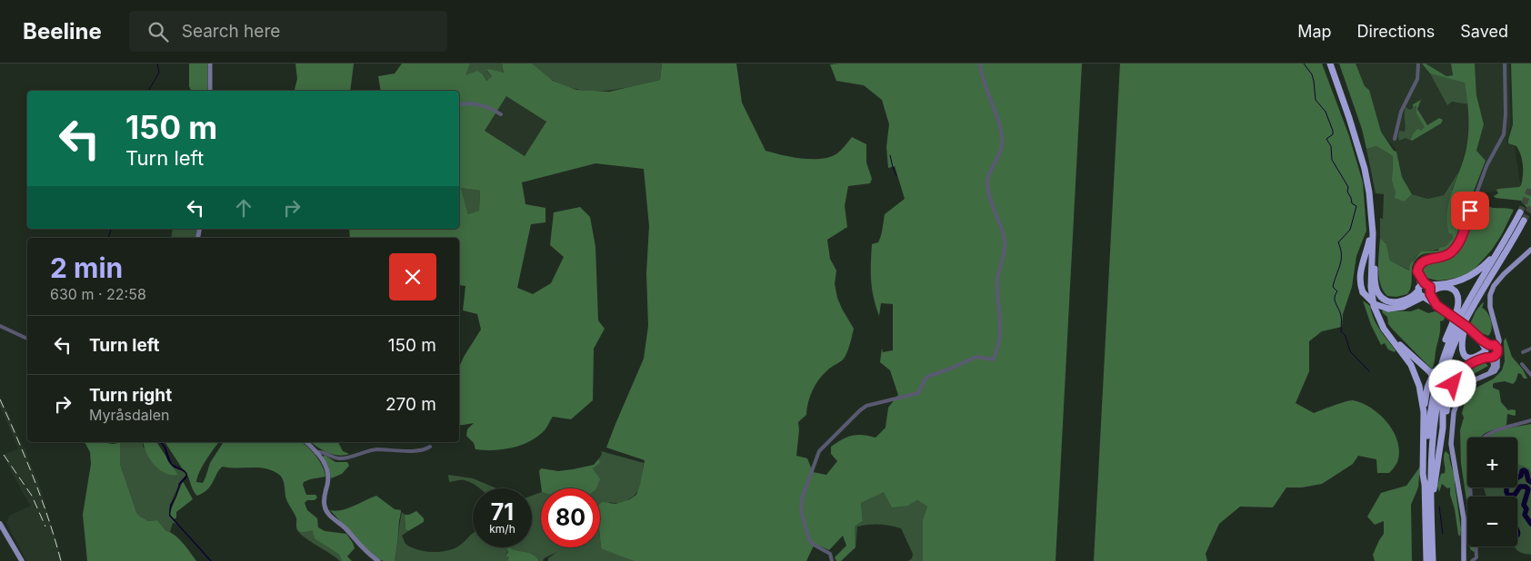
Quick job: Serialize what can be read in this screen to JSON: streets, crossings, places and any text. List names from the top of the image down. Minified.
{"page":{"header":"Beeline","search":"Search here","nav":["Map","Directions","Saved"],"turn":["150 m","Turn left"],"heading":["2 min","630 m · 22:58"],"list":[{"name":"Turn left","value":"150 m"},{"name":"Turn right","note":"Myråsdalen","value":"270 m"}],"map_buttons":["+","−"],"speed":"71 km/h","limit":"80"}}
